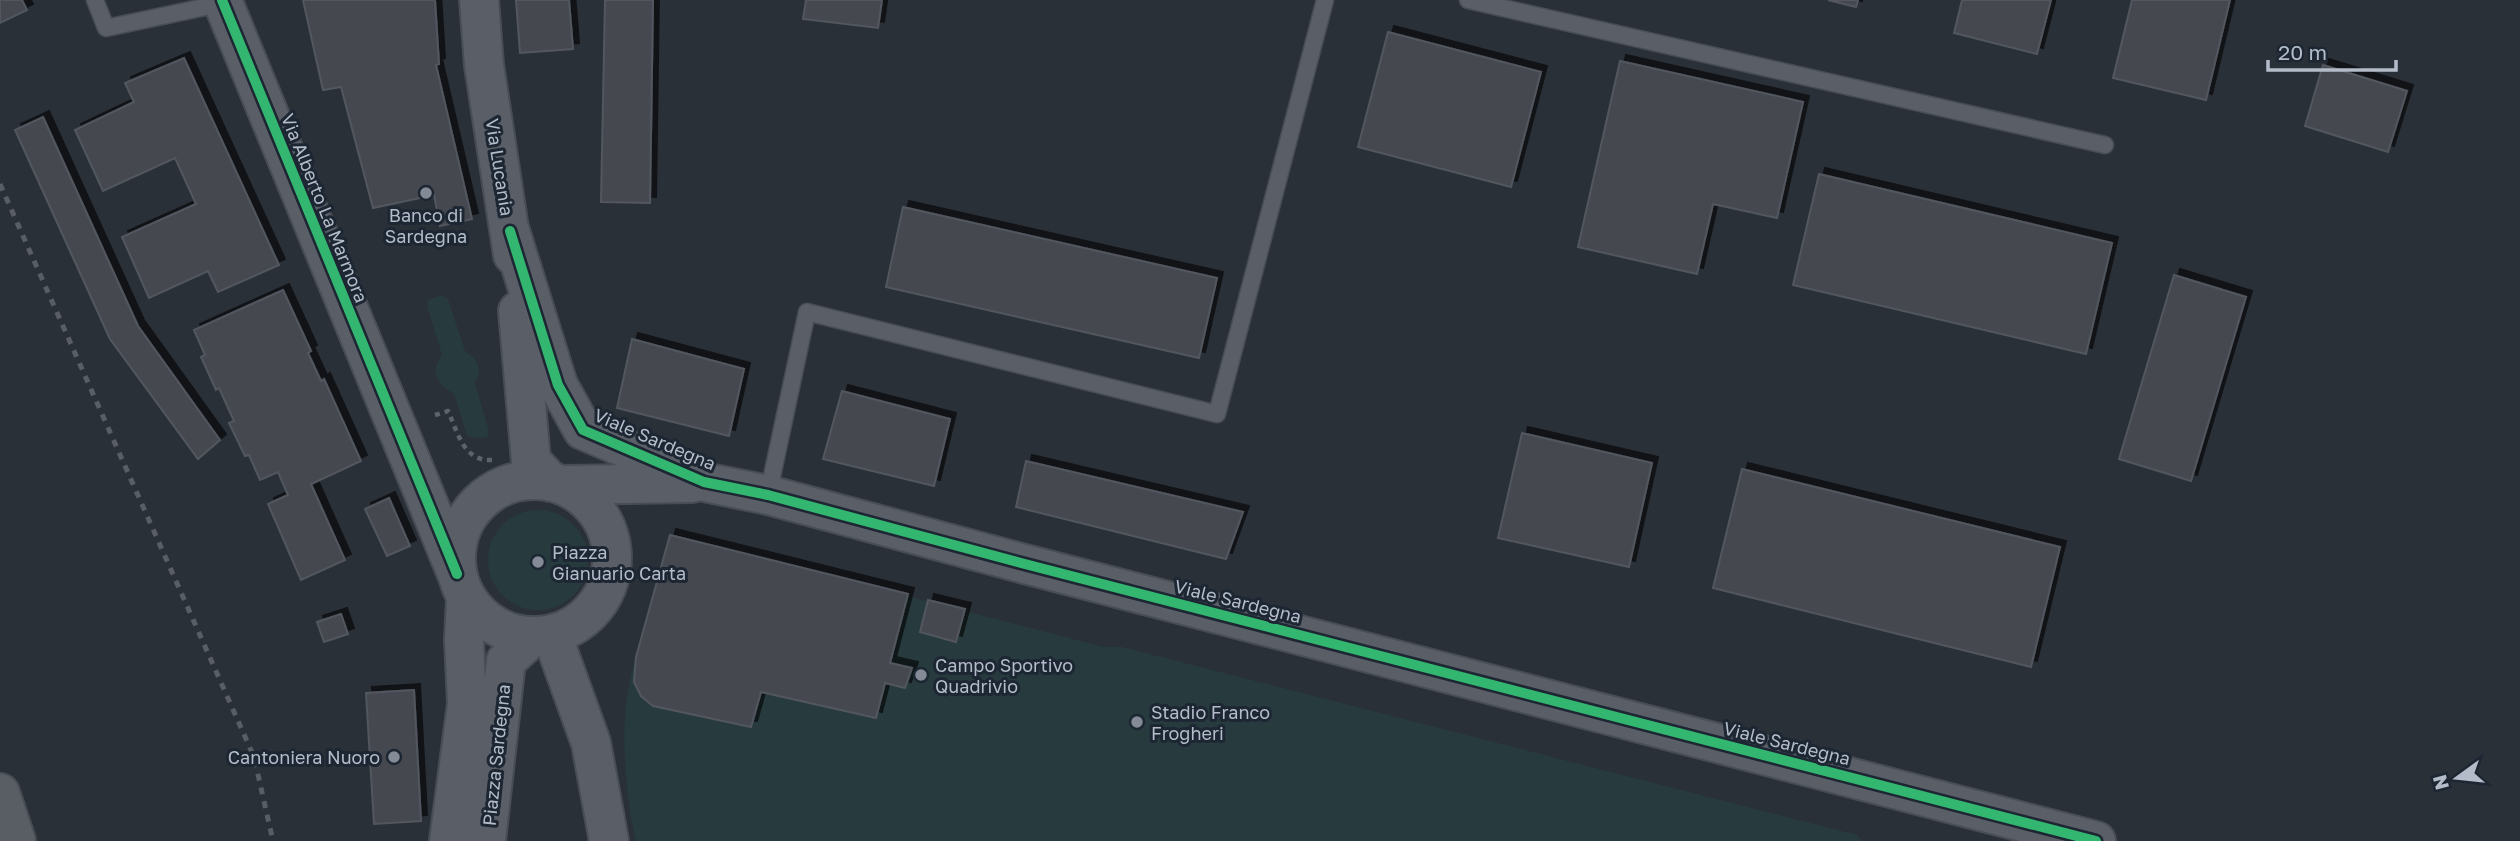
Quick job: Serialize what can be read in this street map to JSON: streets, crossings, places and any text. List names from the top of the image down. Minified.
{"streets":{"street":["Via Lucania","Via Alberto La Marmora","Viale Sardegna","Piazza Sardegna"]},"crossings":[["Via Lucania","Viale Sardegna"],["Via Lucania","Piazza Sardegna"],["Via Alberto La Marmora","Piazza Sardegna"]],"places":["Banco di Sardegna","Piazza Gianuario Carta","Campo Sportivo Quadrivio","Stadio Franco Frogheri","Cantoniera Nuoro"],"scale_bar":"20 m","north":"left"}
